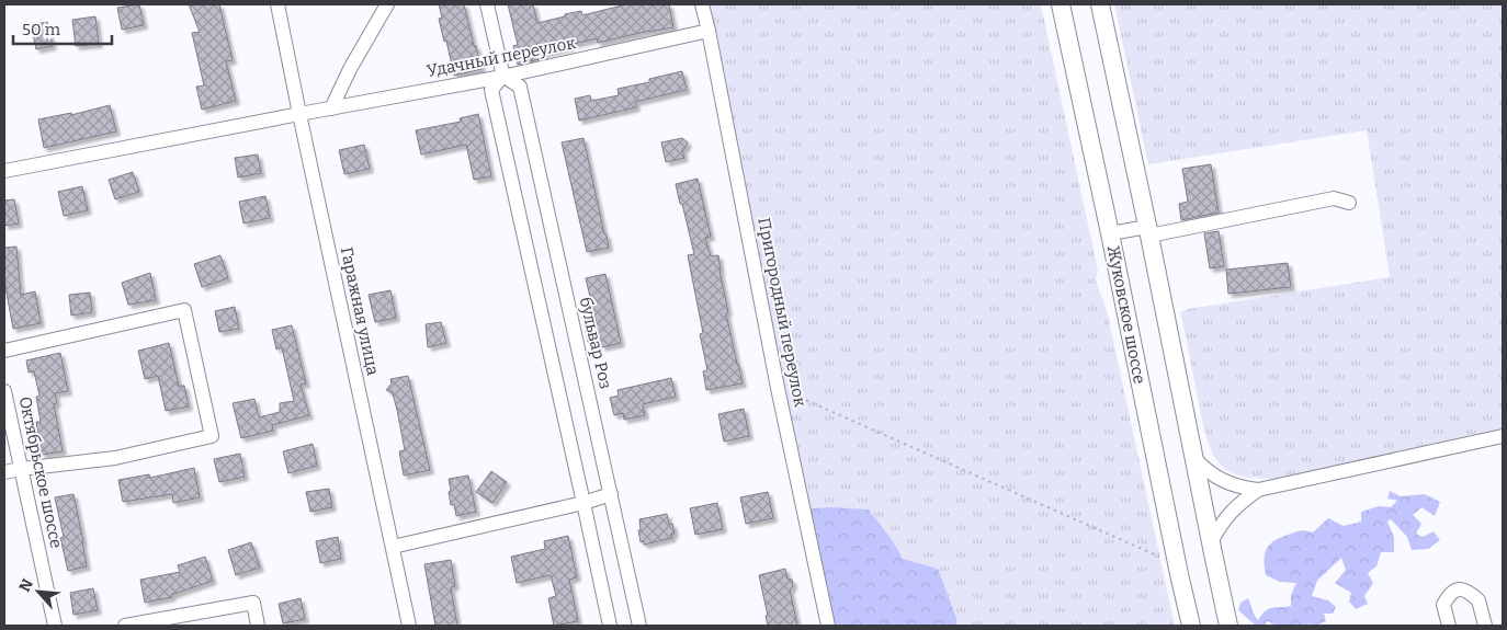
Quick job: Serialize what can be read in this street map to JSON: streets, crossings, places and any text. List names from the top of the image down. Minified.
{"streets":{"main road":["Жуковское шоссе"],"street":["Удачный переулок","Гаражная улица","Пригородный переулок","бульвар Роз","Октябрьское шоссе"]},"crossings":[["Удачный переулок","Гаражная улица"],["Удачный переулок","Пригородный переулок"],["Удачный переулок","бульвар Роз"]],"scale_bar":"50 m","north":"top left"}
